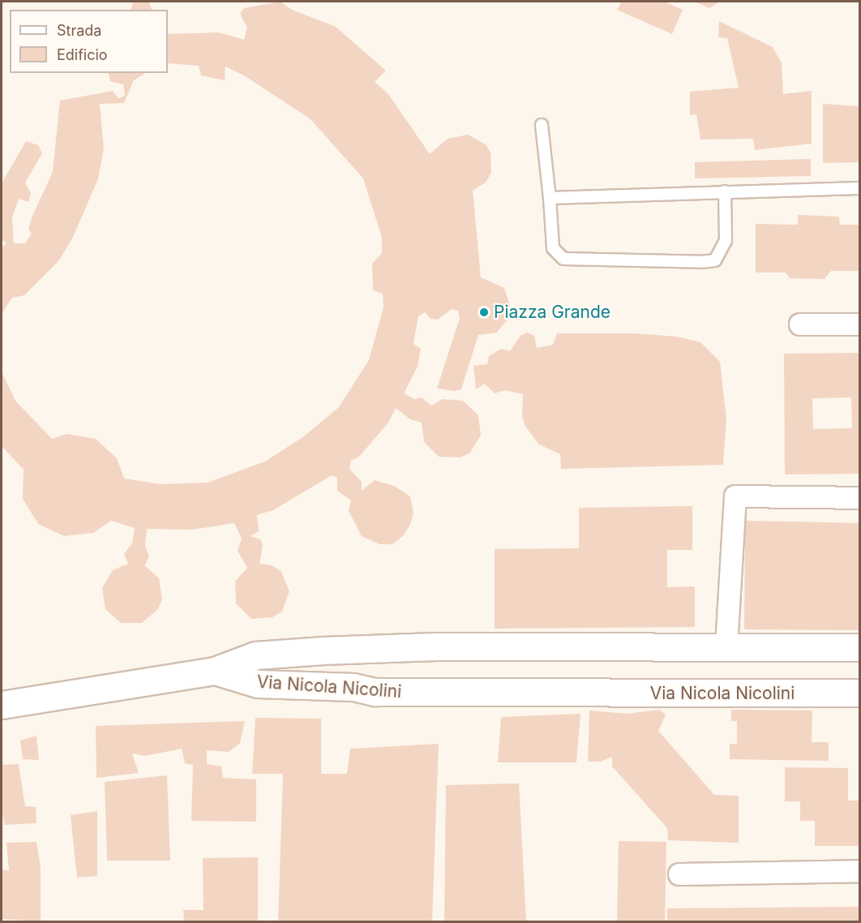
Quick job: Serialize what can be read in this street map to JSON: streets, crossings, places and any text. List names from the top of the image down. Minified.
{"streets":{"street":["Via Nicola Nicolini"]},"places":["Piazza Grande"],"legend":["Strada","Edificio"]}
